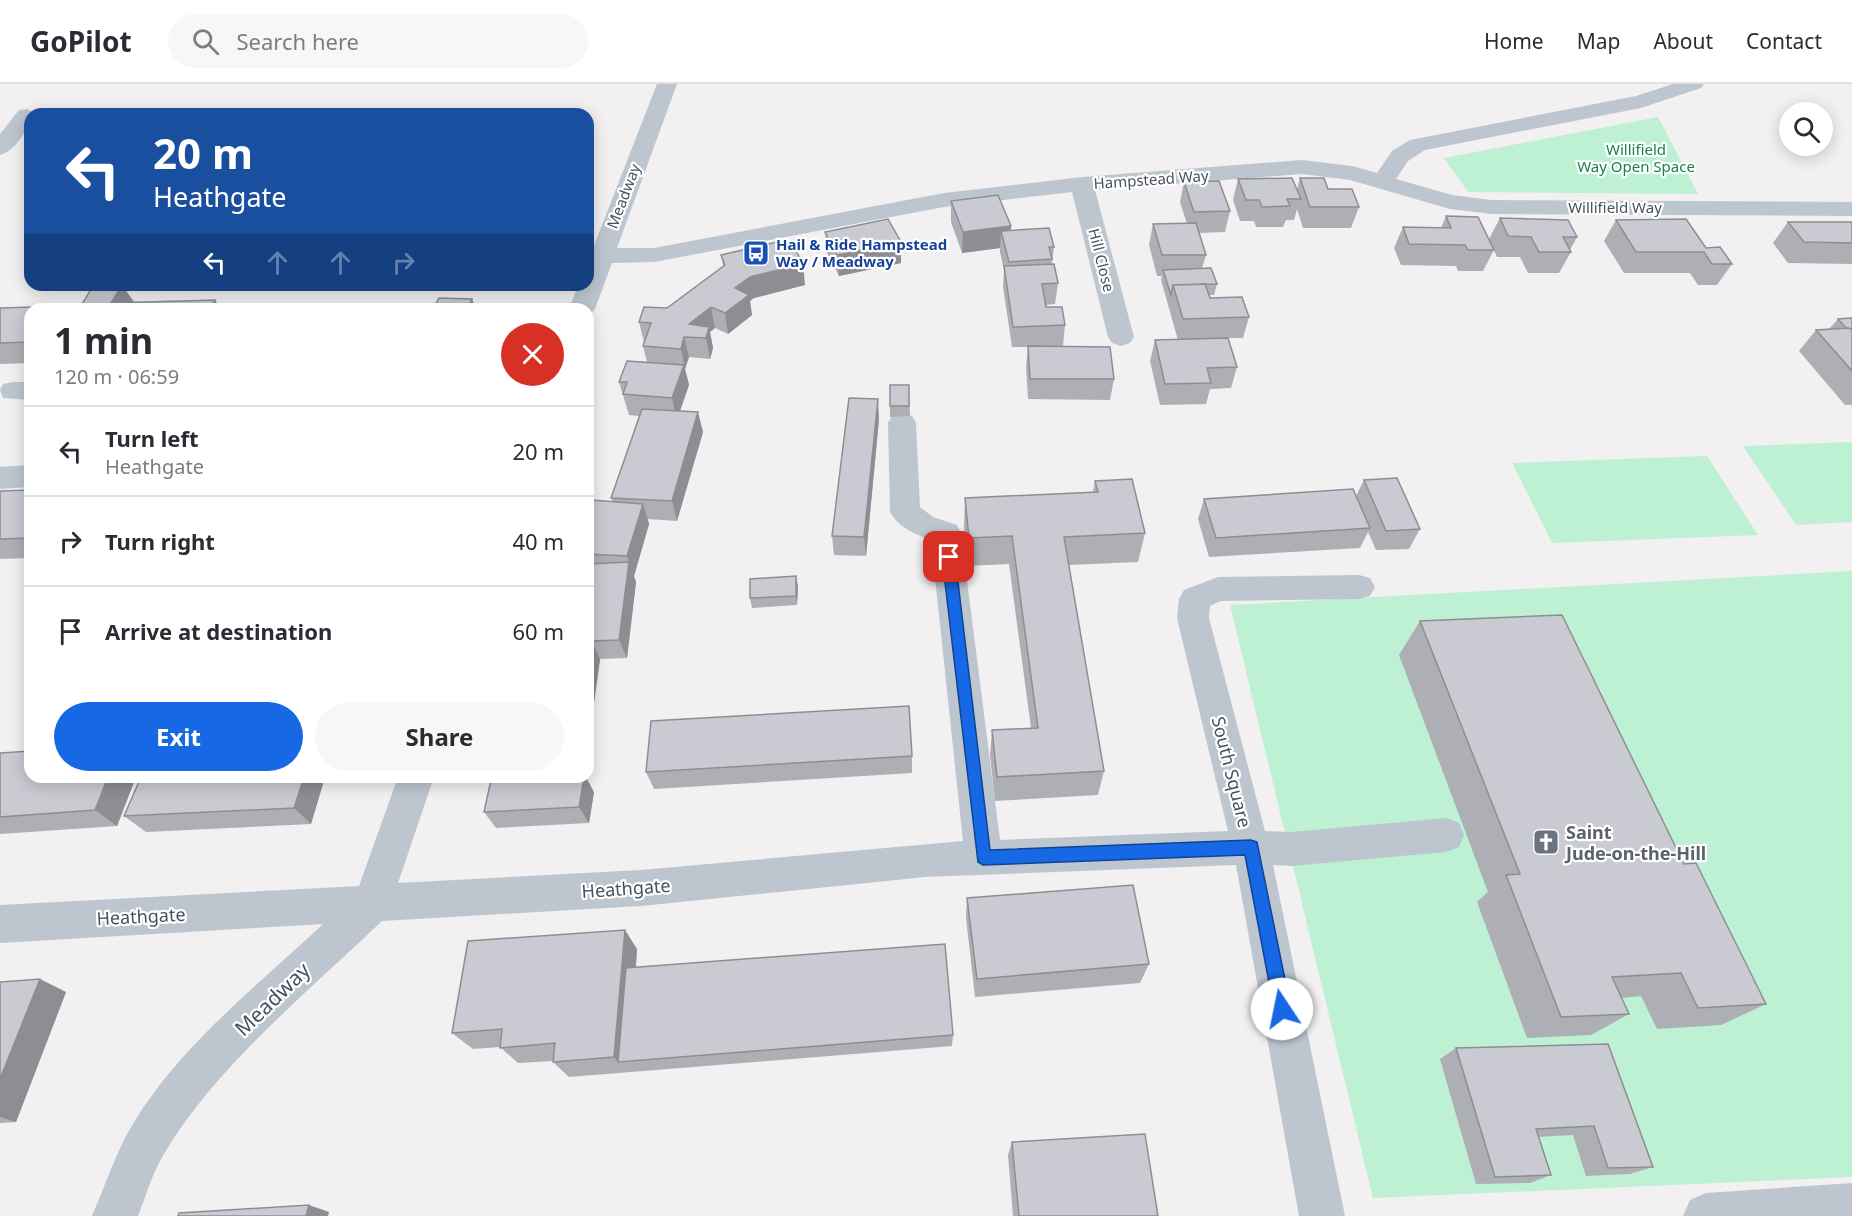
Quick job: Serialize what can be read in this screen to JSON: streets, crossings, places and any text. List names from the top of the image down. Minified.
{"streets":{"street":["Hampstead Way","Meadway","Willifield Way","Hill Close","South Square","Heathgate"]},"crossings":[["Hampstead Way","Meadway"],["Hampstead Way","Willifield Way"],["Hampstead Way","Hill Close"],["Meadway","Heathgate"],["South Square","Heathgate"]],"parks":["Willifield Way Open Space"],"places":{"bus stop":["Hail & Ride Hampstead Way / Meadway"],"church":["Saint Jude-on-the-Hill"]},"page":{"header":"GoPilot","search":"Search here","nav":["Home","Map","About","Contact"],"turn":["20 m","Heathgate"],"heading":["1 min","120 m · 06:59"],"list":[{"name":"Turn left","note":"Heathgate","value":"20 m"},{"name":"Turn right","value":"40 m"},{"name":"Arrive at destination","value":"60 m"}],"buttons":["Exit","Share"]}}
